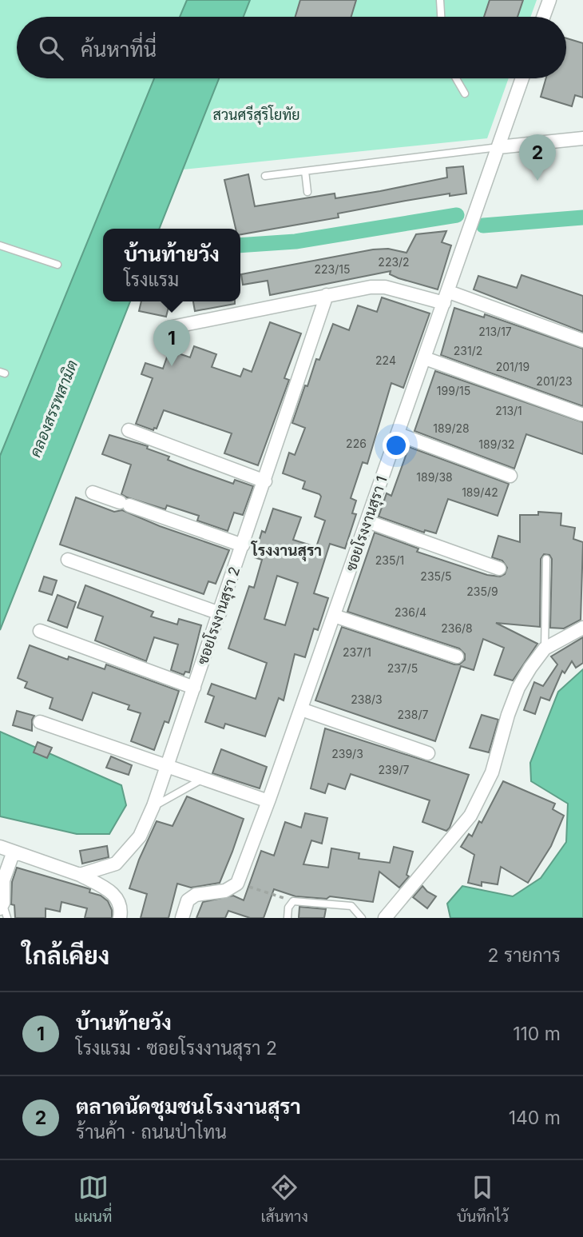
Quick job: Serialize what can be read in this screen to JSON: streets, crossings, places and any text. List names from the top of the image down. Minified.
{"streets":{"street":["ซอยโรงงานสุรา 1","ซอยโรงงานสุรา 2"]},"districts":["โรงงานสุรา"],"water":["คลองสรรพสามิต"],"parks":["สวนศรีสุริโยทัย"],"house_numbers":["223/2","223/15","213/17","231/2","224","201/19","201/23","199/15","213/1","189/28","226","189/32","189/38","189/42","235/1","235/5","235/9","236/4","236/8","237/1","237/5","238/3","238/7","239/3","239/7"],"page":{"search":"ค้นหาที่นี่","pins":["2","1"],"popup":["บ้านท้ายวัง","โรงแรม"],"heading":["ใกล้เคียง","2 รายการ"],"list":[{"mark":"1","name":"บ้านท้ายวัง","note":"โรงแรม · ซอยโรงงานสุรา 2","value":"110 m"},{"mark":"2","name":"ตลาดนัดชุมชนโรงงานสุรา","note":"ร้านค้า · ถนนป่าโทน","value":"140 m"}],"nav":["แผนที่","เส้นทาง","บันทึกไว้"]}}
